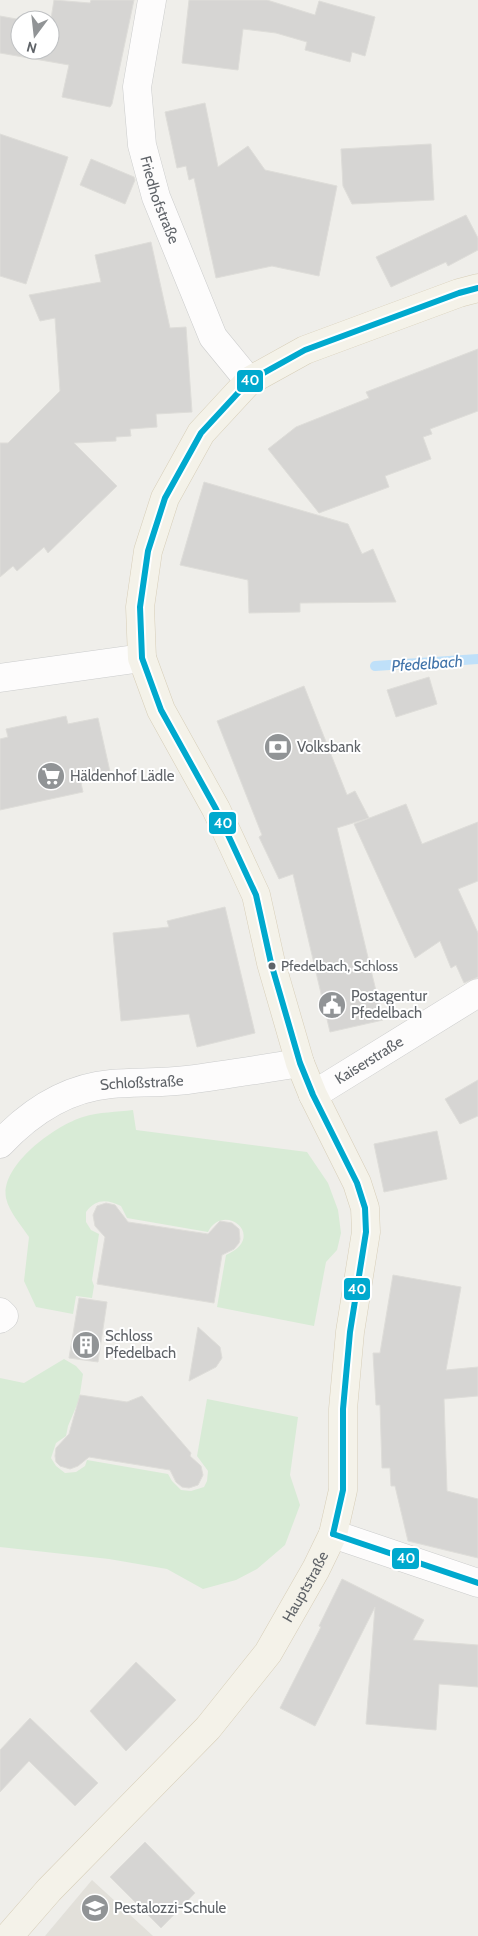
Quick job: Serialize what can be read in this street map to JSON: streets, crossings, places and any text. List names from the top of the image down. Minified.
{"streets":{"main road":["Hauptstraße"],"street":["Friedhofstraße","Kaiserstraße","Schloßstraße"]},"crossings":[["Friedhofstraße","Hauptstraße"],["Kaiserstraße","Hauptstraße"],["Schloßstraße","Hauptstraße"]],"water":["Pfedelbach"],"places":{"bank":["Volksbank"],"supermarket":["Häldenhof Lädle"],"other":["Pfedelbach, Schloss"],"public building":["Postagentur Pfedelbach"],"building":["Schloss Pfedelbach"],"school or university":["Pestalozzi-Schule"]},"lines":["transit line 40"],"north":"bottom"}
